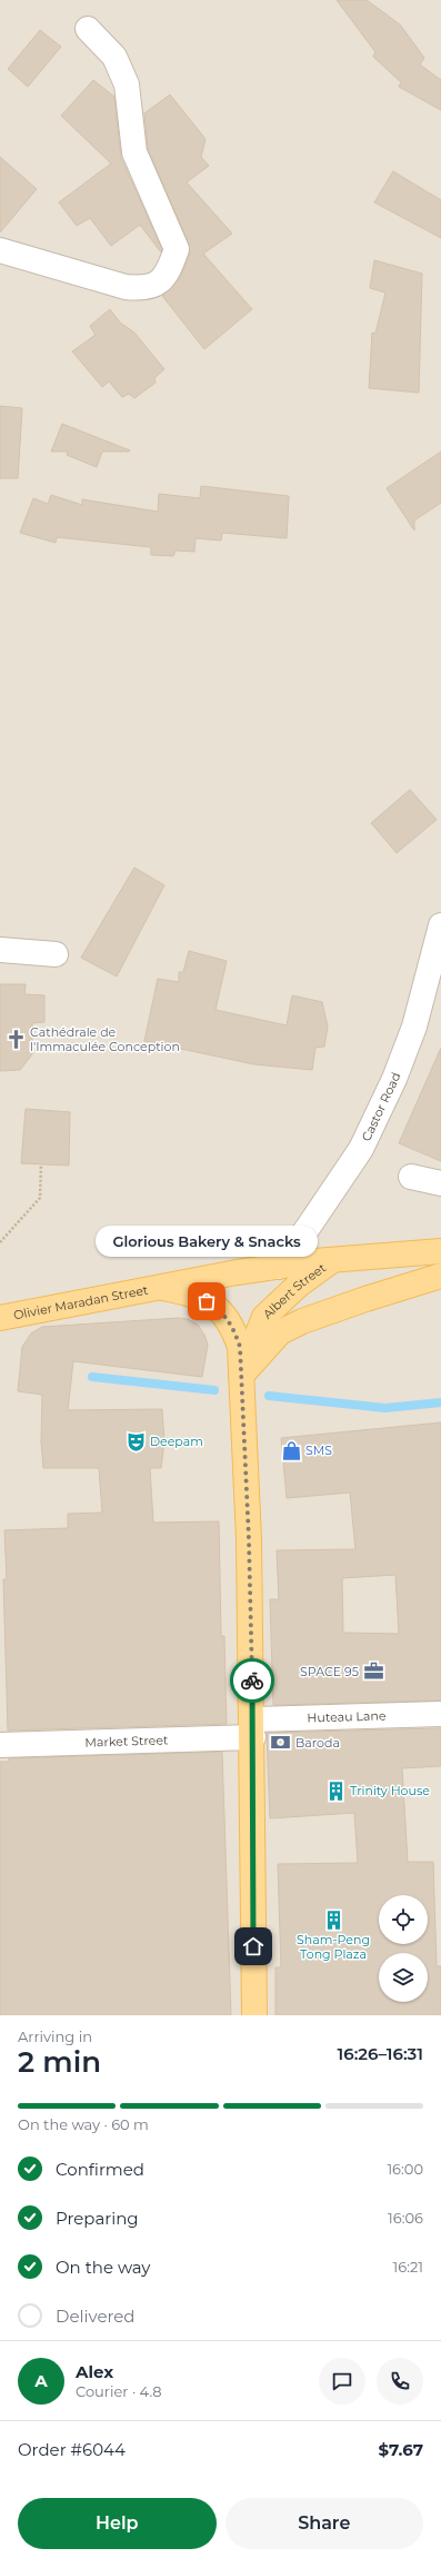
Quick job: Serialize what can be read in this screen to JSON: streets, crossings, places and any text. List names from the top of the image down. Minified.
{"streets":{"main road":["Albert Street","Olivier Maradan Street"],"street":["Castor Road","Huteau Lane","Market Street"]},"crossings":[["Castor Road","Olivier Maradan Street"],["Albert Street","Olivier Maradan Street"],["Albert Street","Huteau Lane"],["Albert Street","Market Street"],["Huteau Lane","Market Street"]],"places":{"church":["Cathédrale de l'Immaculée Conception"],"other":["Glorious Bakery & Snacks"],"theatre":["Deepam"],"shop":["SMS"],"office":["SPACE 95"],"bank":["Baroda"],"building":["Trinity House","Sham-Peng Tong Plaza"]},"page":{"bubble":"Glorious Bakery & Snacks","heading":["2 min","Arriving in","16:26–16:31"],"panel":["Alex","Courier · 4.8","Order #6044","$7.67"],"bar":"On the way · 60 m","list":[["Confirmed","16:00"],["Preparing","16:06"],["On the way","16:21"],"Delivered"],"round":"A","buttons":["Help","Share"]}}
